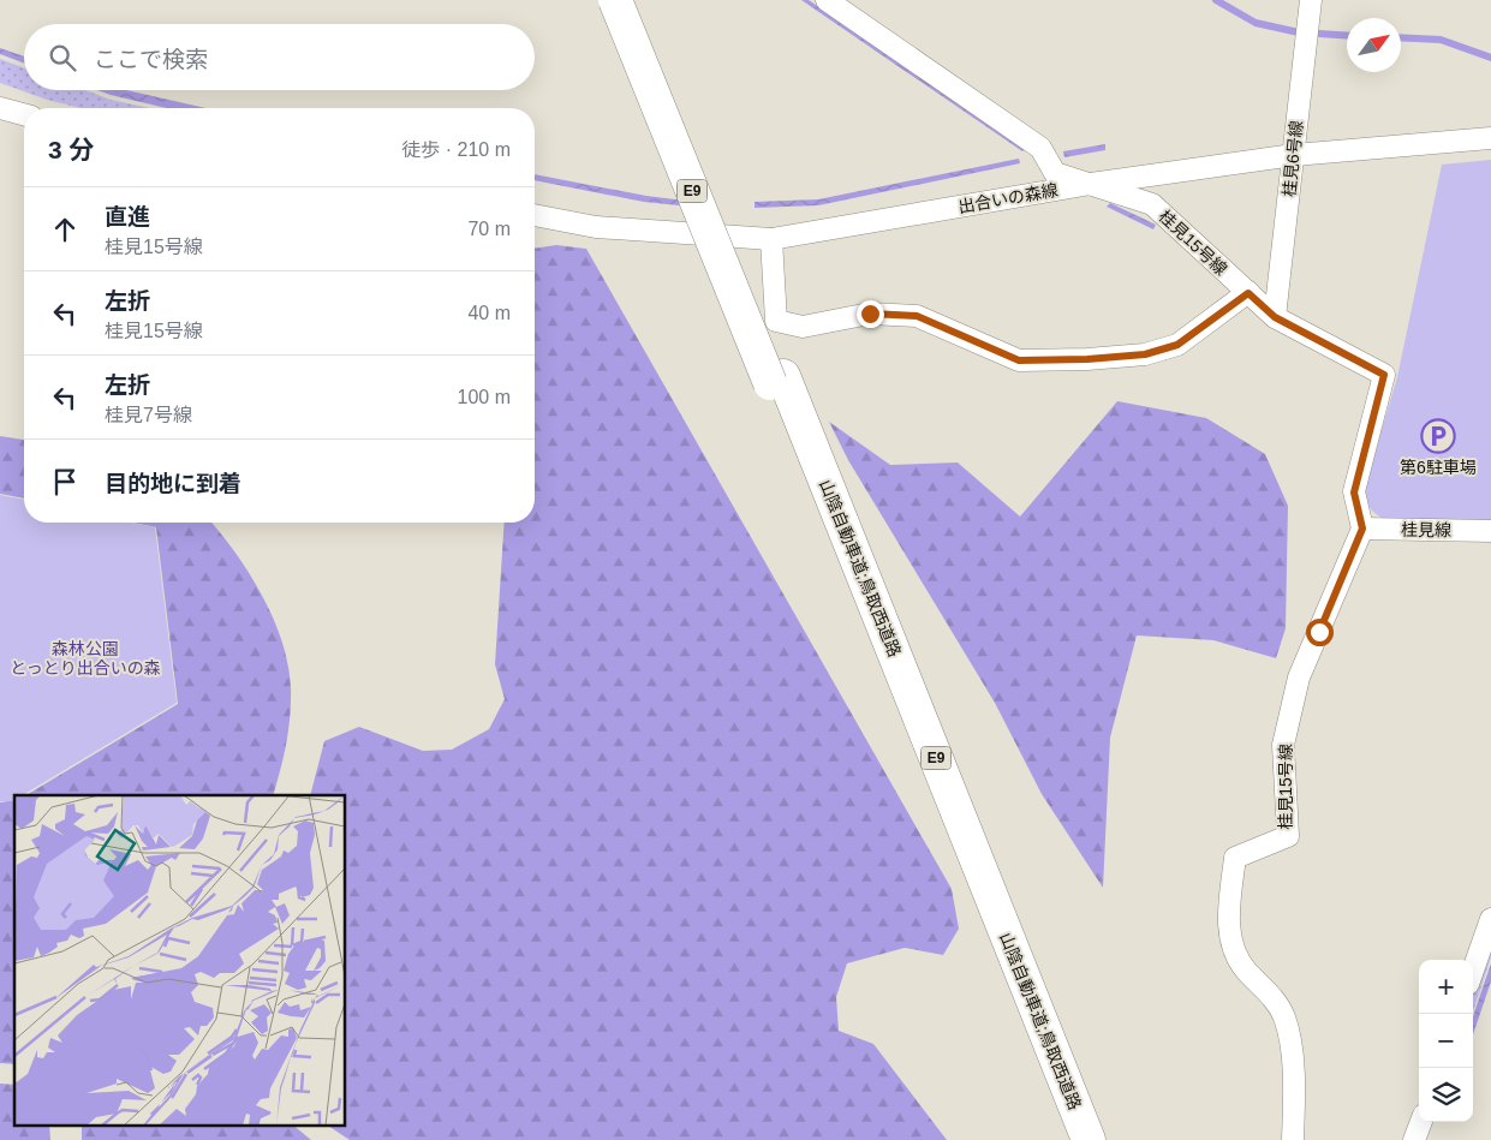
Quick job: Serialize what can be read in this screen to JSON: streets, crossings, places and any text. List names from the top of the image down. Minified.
{"streets":{"highway":["E9","山陰自動車道;鳥取西道路"],"street":["桂見6号線","出合いの森線","桂見15号線","桂見線"]},"crossings":[["桂見6号線","出合いの森線"],["桂見6号線","桂見15号線"],["出合いの森線","桂見15号線"],["桂見15号線","桂見線"]],"parks":["森林公園 とっとり出合いの森"],"places":{"parking":["第6駐車場"]},"north":"top right","page":{"search":"ここで検索","heading":["3 分","徒歩 · 210 m"],"list":[["直進","桂見15号線","70 m"],["左折","桂見15号線","40 m"],["左折","桂見7号線","100 m"],"目的地に到着"],"map_buttons":["+","−"]}}
